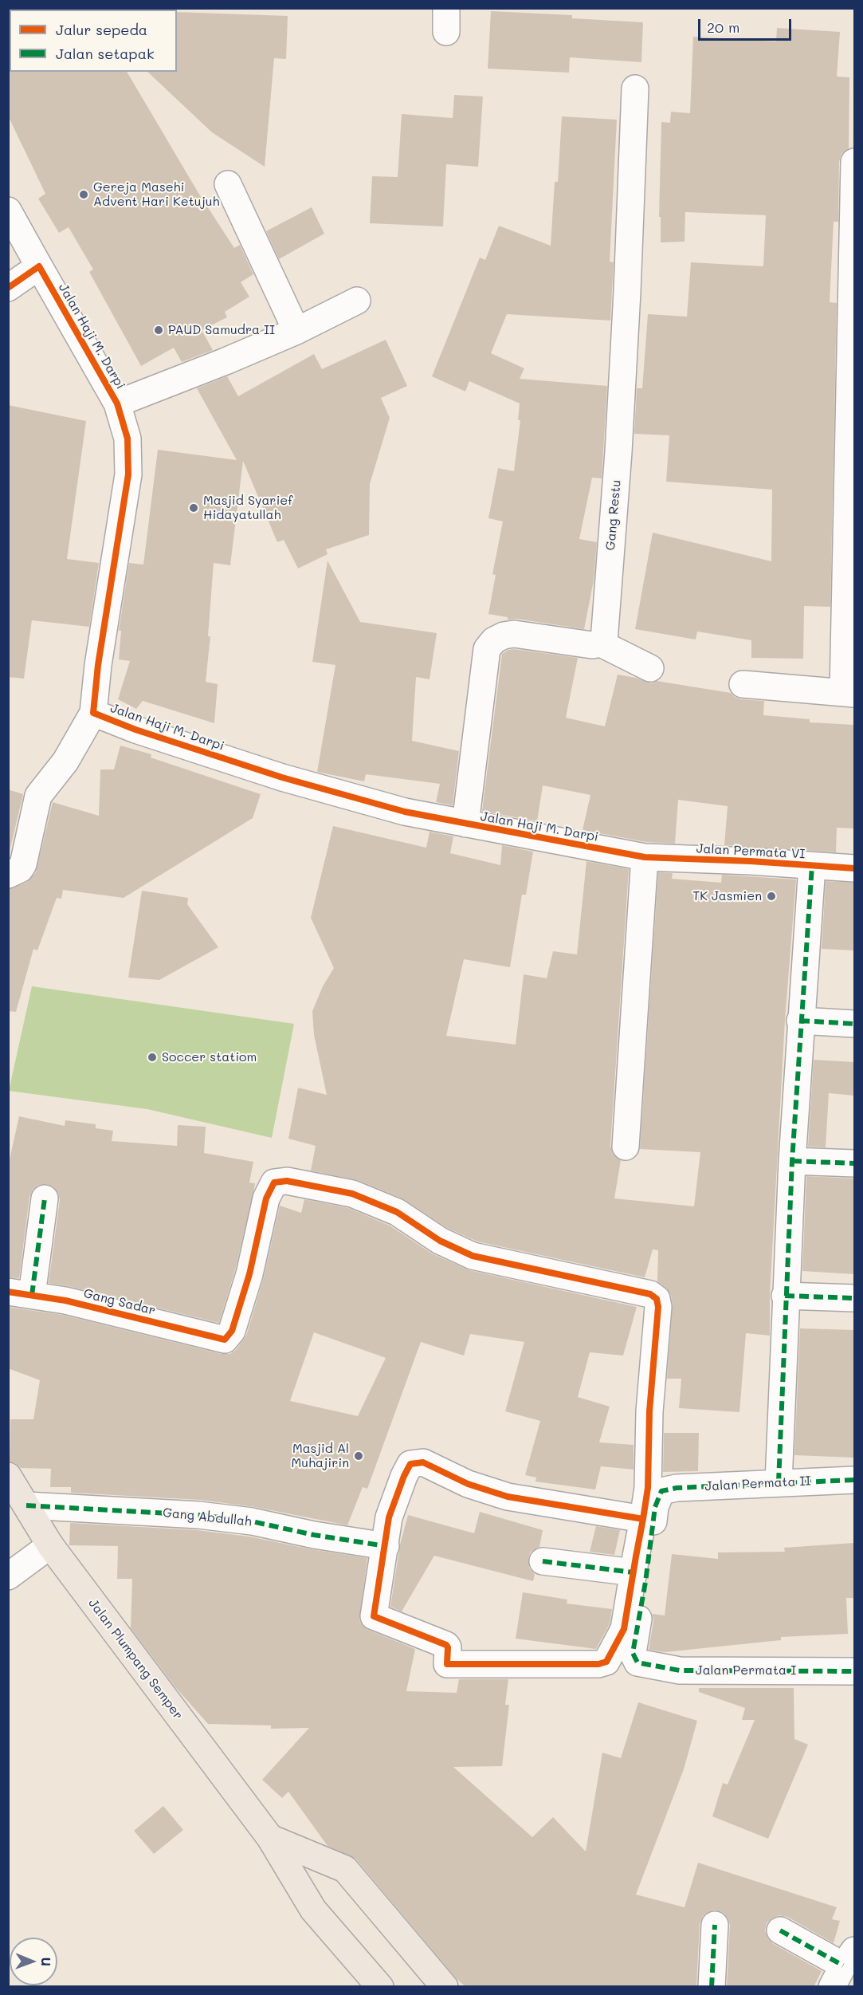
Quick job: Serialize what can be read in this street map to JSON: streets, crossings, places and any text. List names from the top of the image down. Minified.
{"streets":{"main road":["Jalan Plumpang Semper"],"street":["Jalan Haji M. Darpi","Gang Restu","Jalan Permata VI","Gang Sadar","Jalan Permata II","Gang Abdullah","Jalan Permata I"]},"crossings":[["Jalan Haji M. Darpi","Jalan Permata VI"],["Jalan Permata II","Jalan Permata I"],["Gang Abdullah","Jalan Plumpang Semper"]],"places":["Gereja Masehi Advent Hari Ketujuh","PAUD Samudra II","Masjid Syarief Hidayatullah","TK Jasmien","Soccer statiom","Masjid Al Muhajirin"],"legend":["Jalur sepeda","Jalan setapak"],"scale_bar":"20 m","north":"right"}
